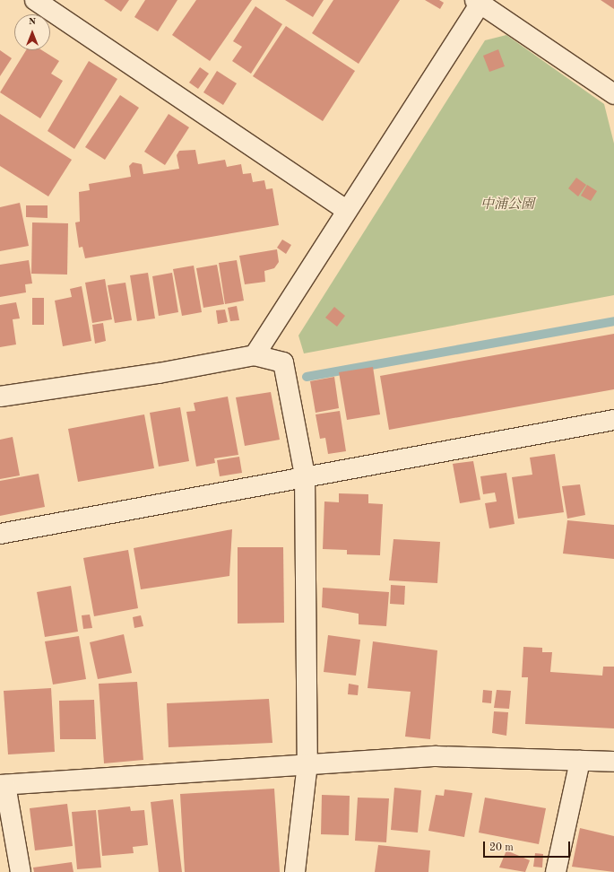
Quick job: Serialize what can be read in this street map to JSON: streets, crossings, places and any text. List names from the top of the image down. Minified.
{"parks":["中浦公園"],"scale_bar":"20 m","north":"top"}
